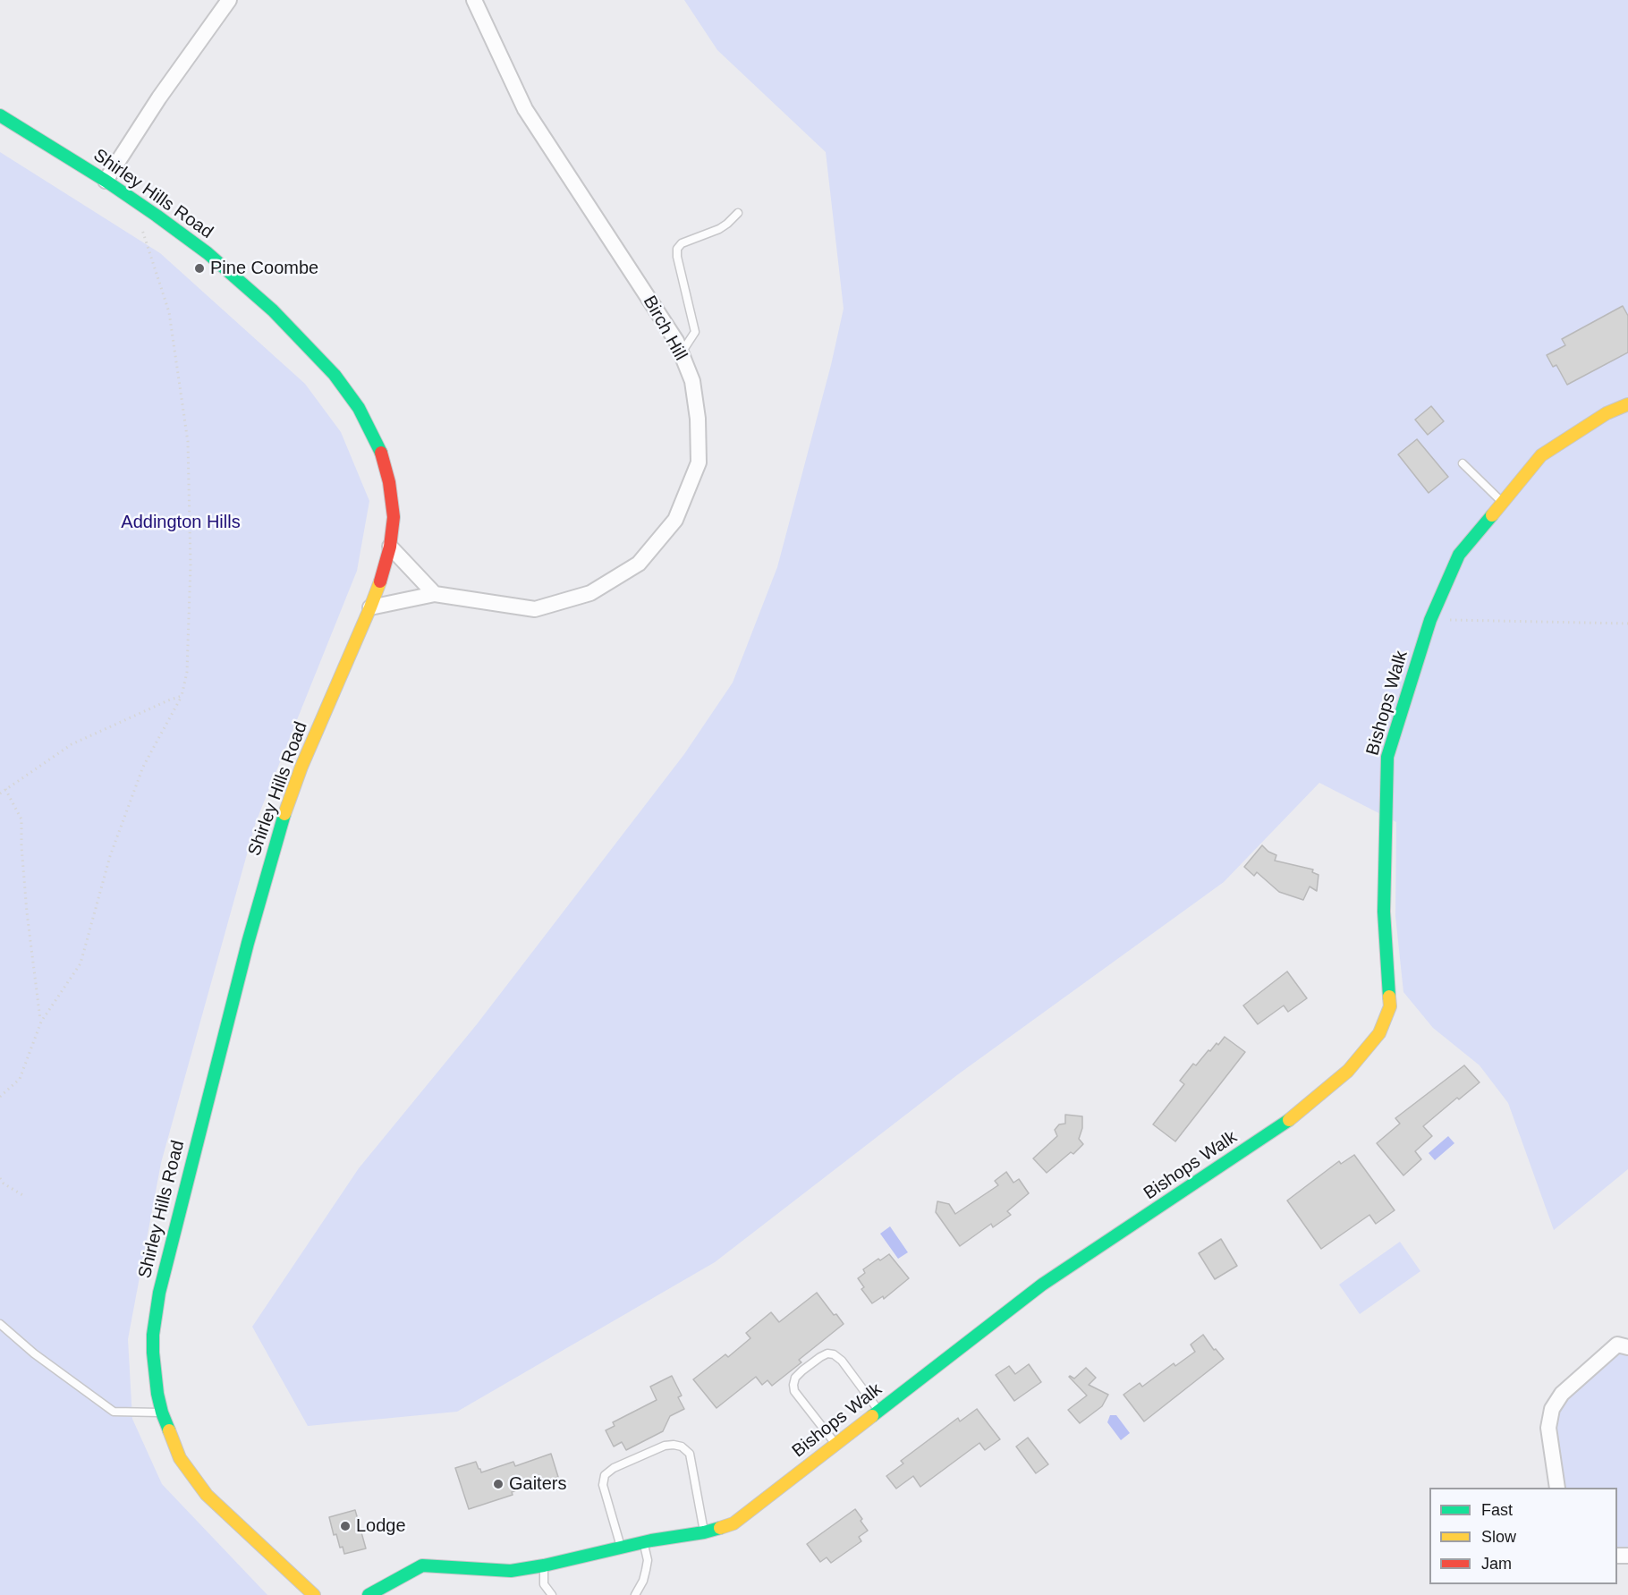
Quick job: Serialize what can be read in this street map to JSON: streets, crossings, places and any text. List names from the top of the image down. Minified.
{"streets":{"street":["Shirley Hills Road","Birch Hill","Bishops Walk"]},"crossings":[["Shirley Hills Road","Birch Hill"]],"parks":["Addington Hills"],"places":["Pine Coombe","Gaiters","Lodge"],"legend":["Fast","Slow","Jam"]}
